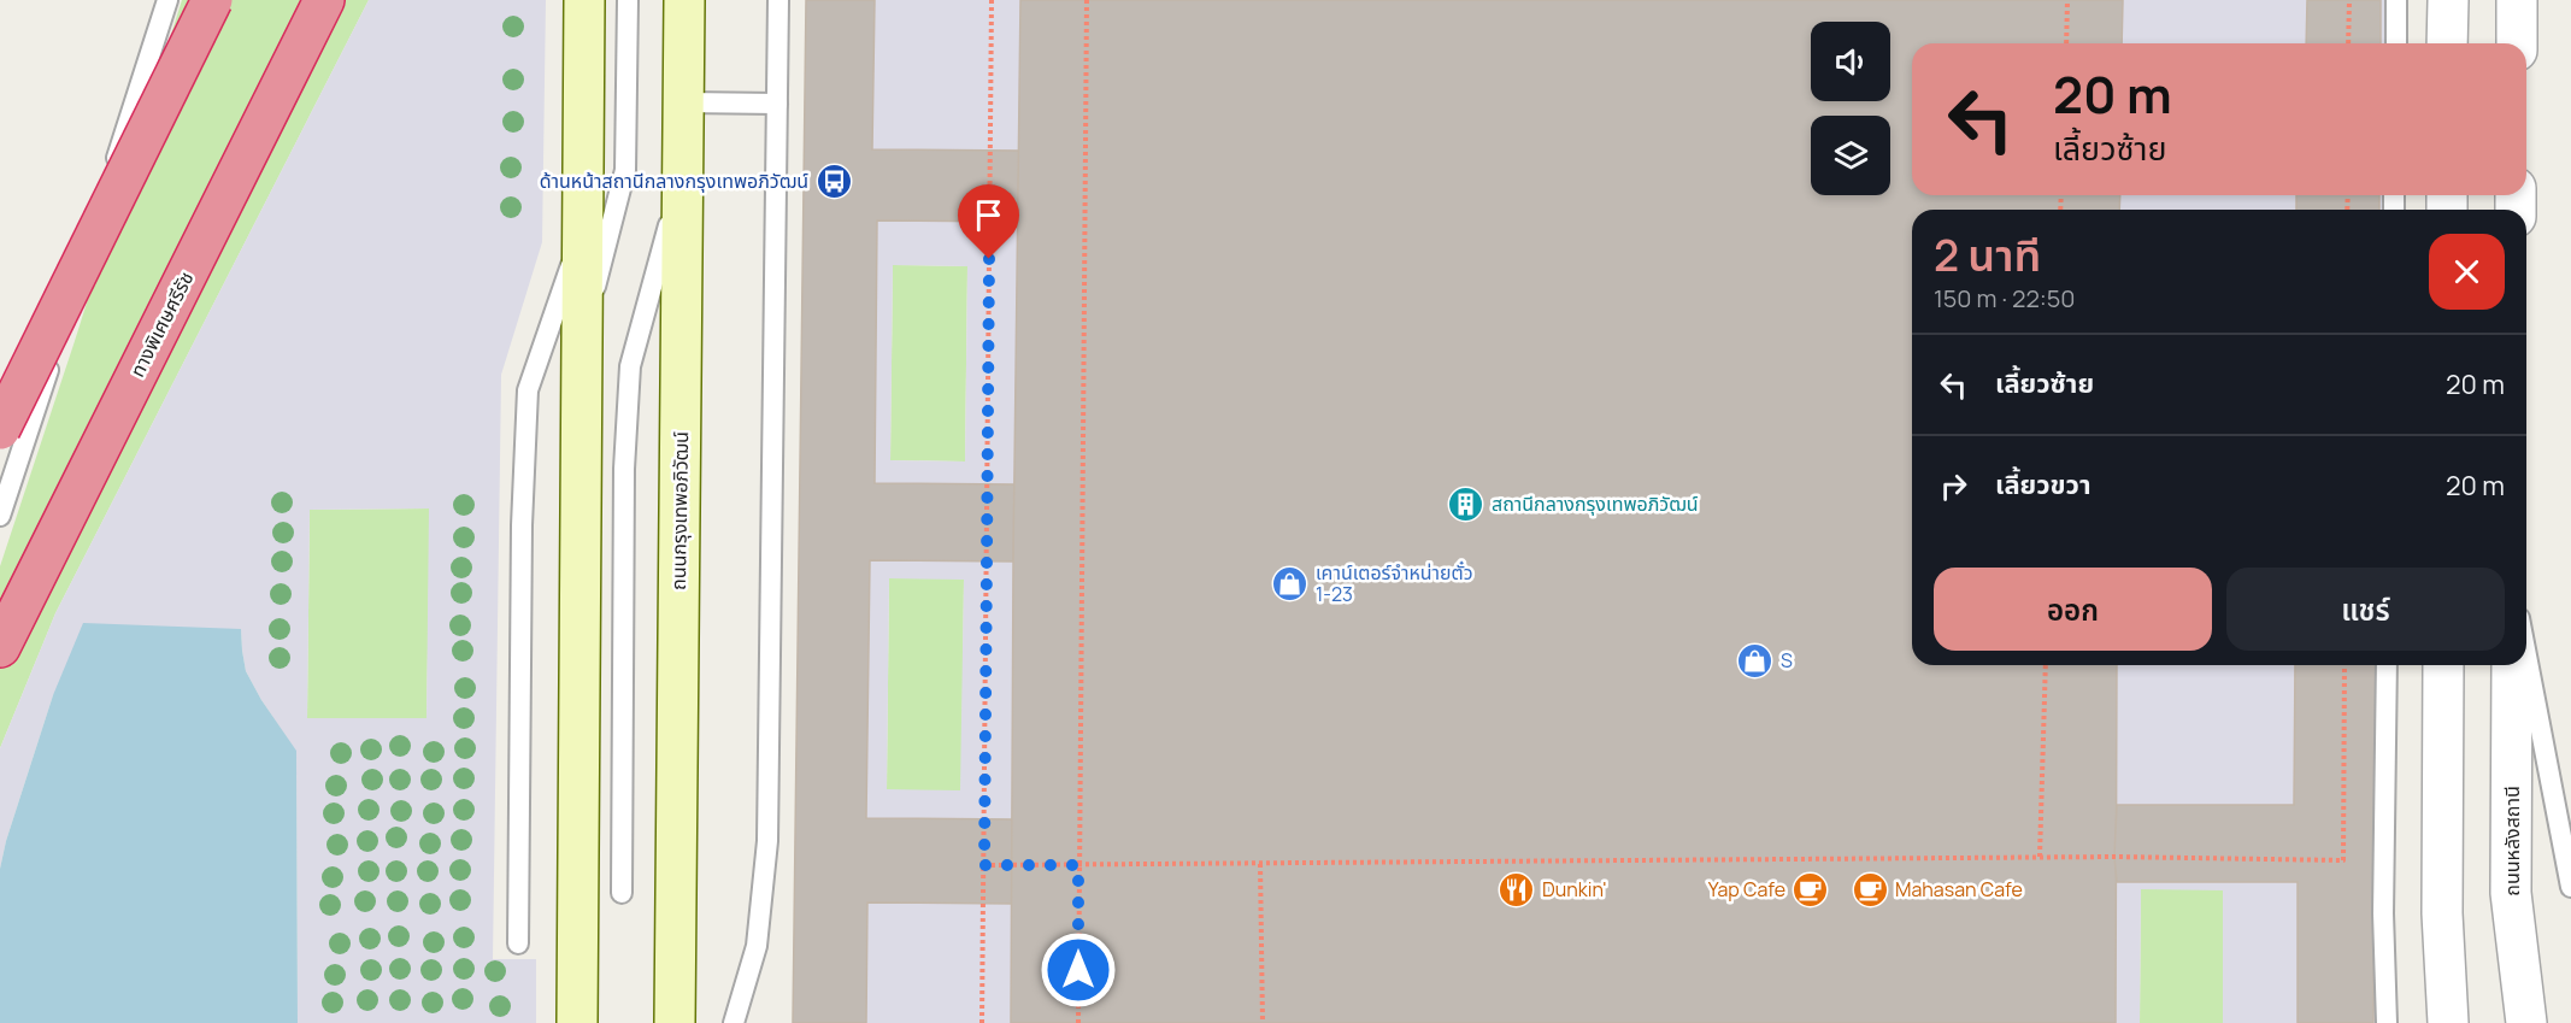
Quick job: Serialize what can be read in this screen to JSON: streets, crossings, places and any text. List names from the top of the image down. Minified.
{"streets":{"highway":["ทางพิเศษศรีรัช"],"street":["ถนนกรุงเทพอภิวัฒน์","ถนนหลังสถานี"]},"places":{"bus stop":["ด้านหน้าสถานีกลางกรุงเทพอภิวัฒน์"],"building":["สถานีกลางกรุงเทพอภิวัฒน์"],"shop":["เคาน์เตอร์จำหน่ายตั๋ว 1-23","S"],"restaurant":["Dunkin'"],"cafe":["Yap Cafe","Mahasan Cafe"]},"page":{"turn":["20 m","เลี้ยวซ้าย"],"heading":["2 นาที","150 m · 22:50"],"list":[{"name":"เลี้ยวซ้าย","value":"20 m"},{"name":"เลี้ยวขวา","value":"20 m"}],"buttons":["ออก","แชร์"]}}
